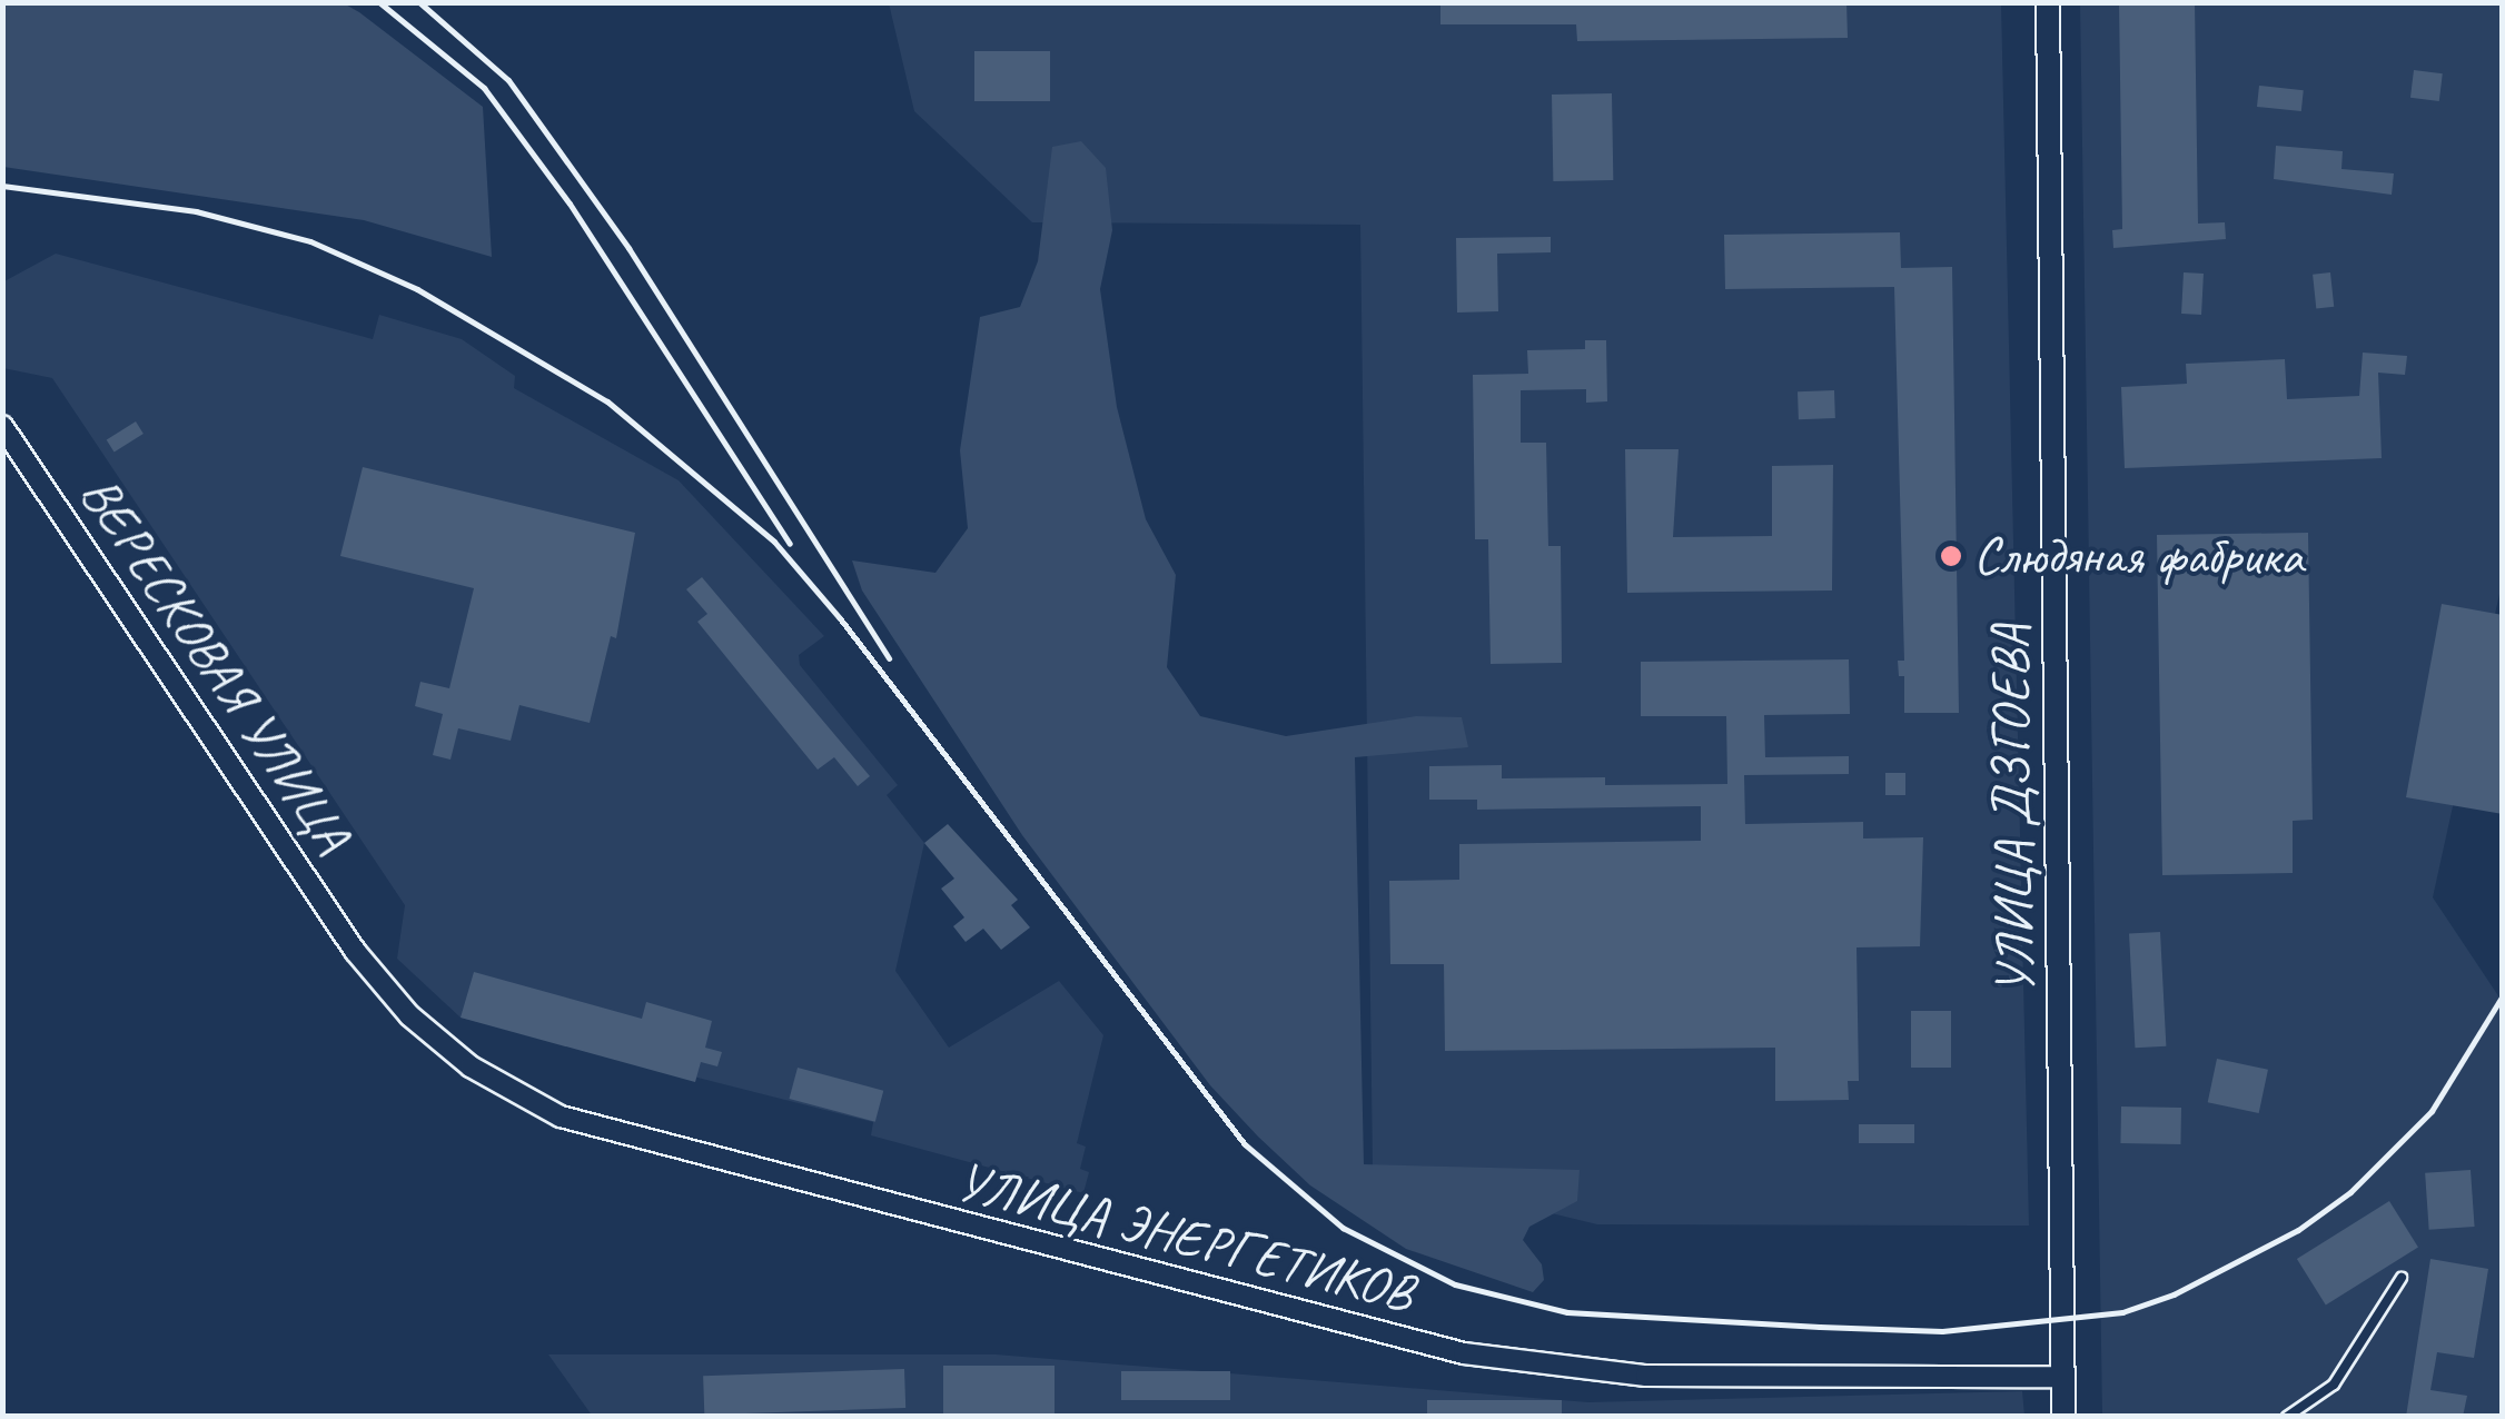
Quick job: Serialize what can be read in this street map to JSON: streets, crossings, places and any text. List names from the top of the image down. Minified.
{"streets":{"main road":["УЛИЦА ДЗГОЕВА"],"street":["ВЕРЕСКОВАЯ УЛИЦА","УЛИЦА ЭНЕРГЕТИКОВ"]},"crossings":[["ВЕРЕСКОВАЯ УЛИЦА","УЛИЦА ЭНЕРГЕТИКОВ"],["УЛИЦА ДЗГОЕВА","УЛИЦА ЭНЕРГЕТИКОВ"]],"places":["Слюдяная фабрика"]}
